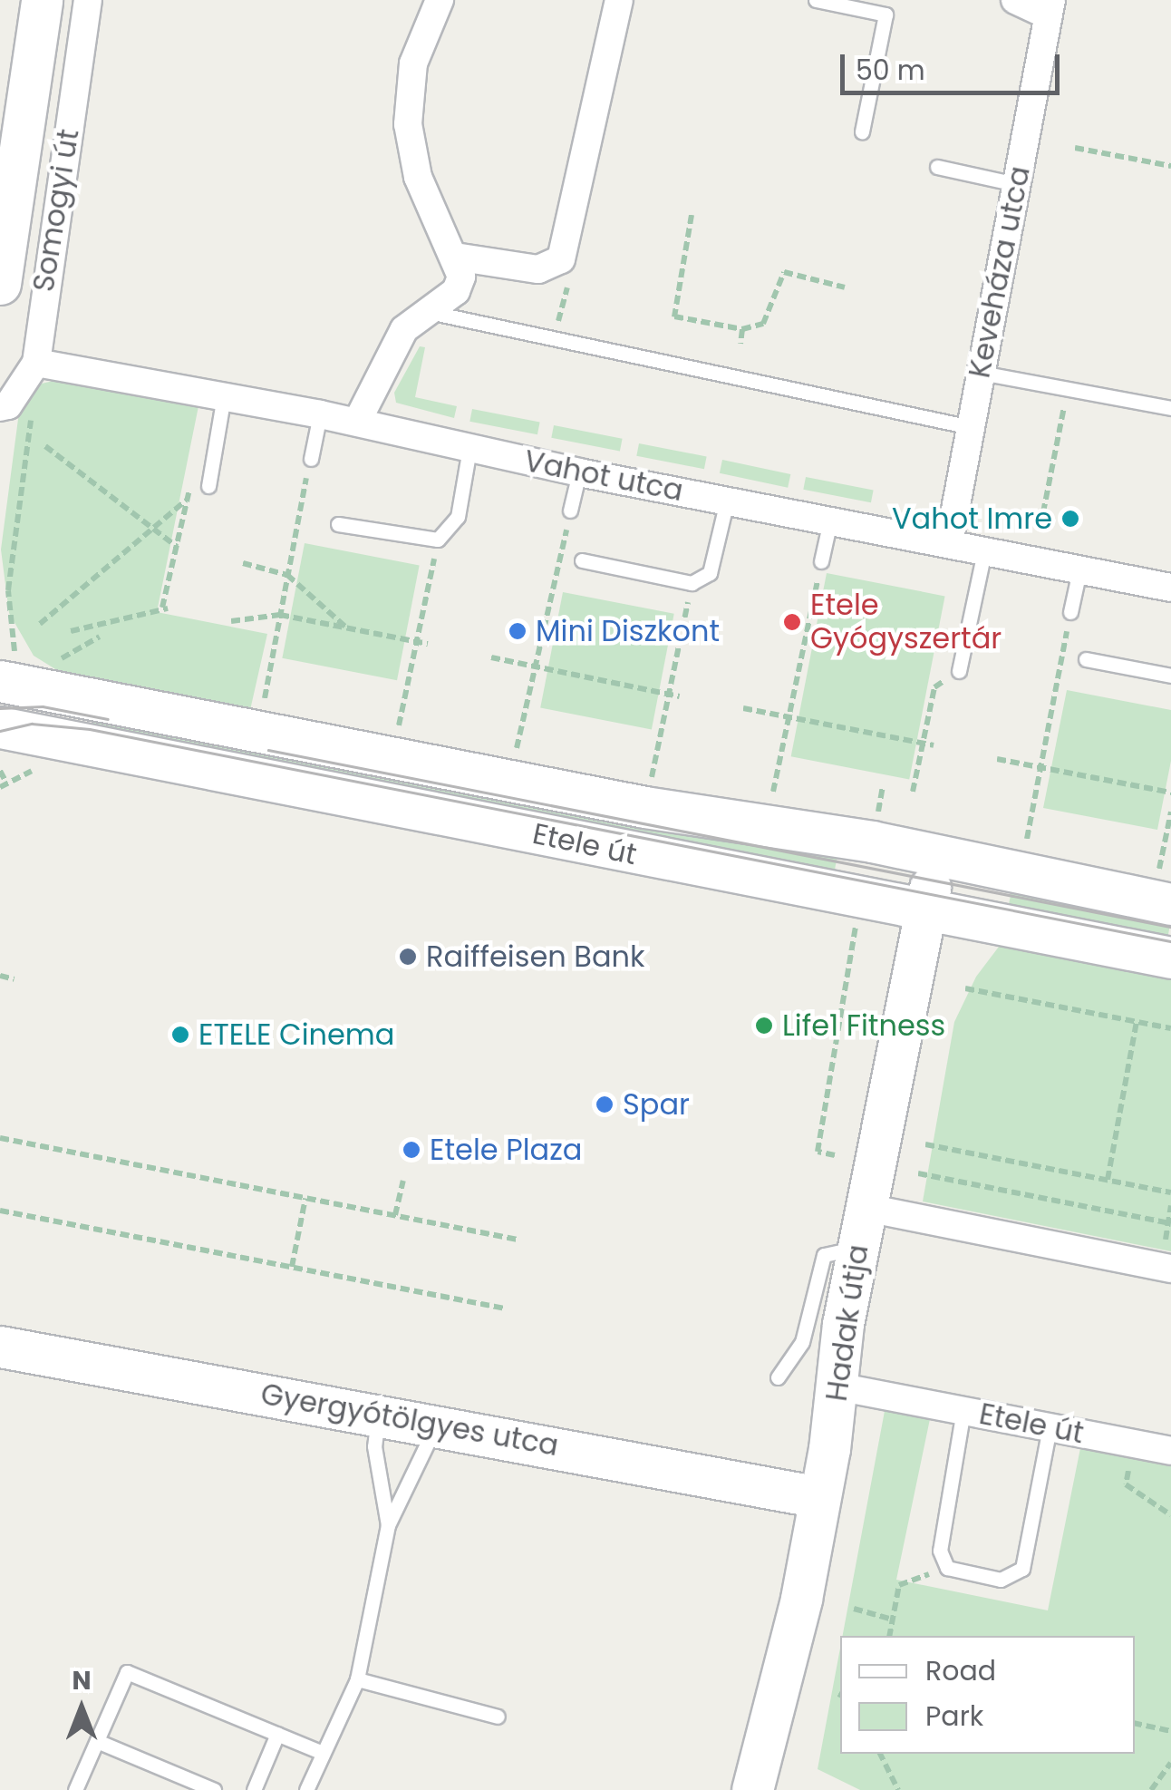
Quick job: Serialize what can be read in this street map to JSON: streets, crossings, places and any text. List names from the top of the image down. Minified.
{"streets":{"main road":["Somogyi út","Etele út","Hadak útja","Gyergyótölgyes utca"],"street":["Keveháza utca","Vahot utca"]},"crossings":[["Somogyi út","Vahot utca"],["Keveháza utca","Vahot utca"],["Etele út","Hadak útja"],["Hadak útja","Gyergyótölgyes utca"]],"places":["Vahot Imre","Etele Gyógyszertár","Mini Diszkont","Raiffeisen Bank","Life1 Fitness","ETELE Cinema","Spar","Etele Plaza"],"legend":["Road","Park"],"scale_bar":"50 m","north":"top"}
